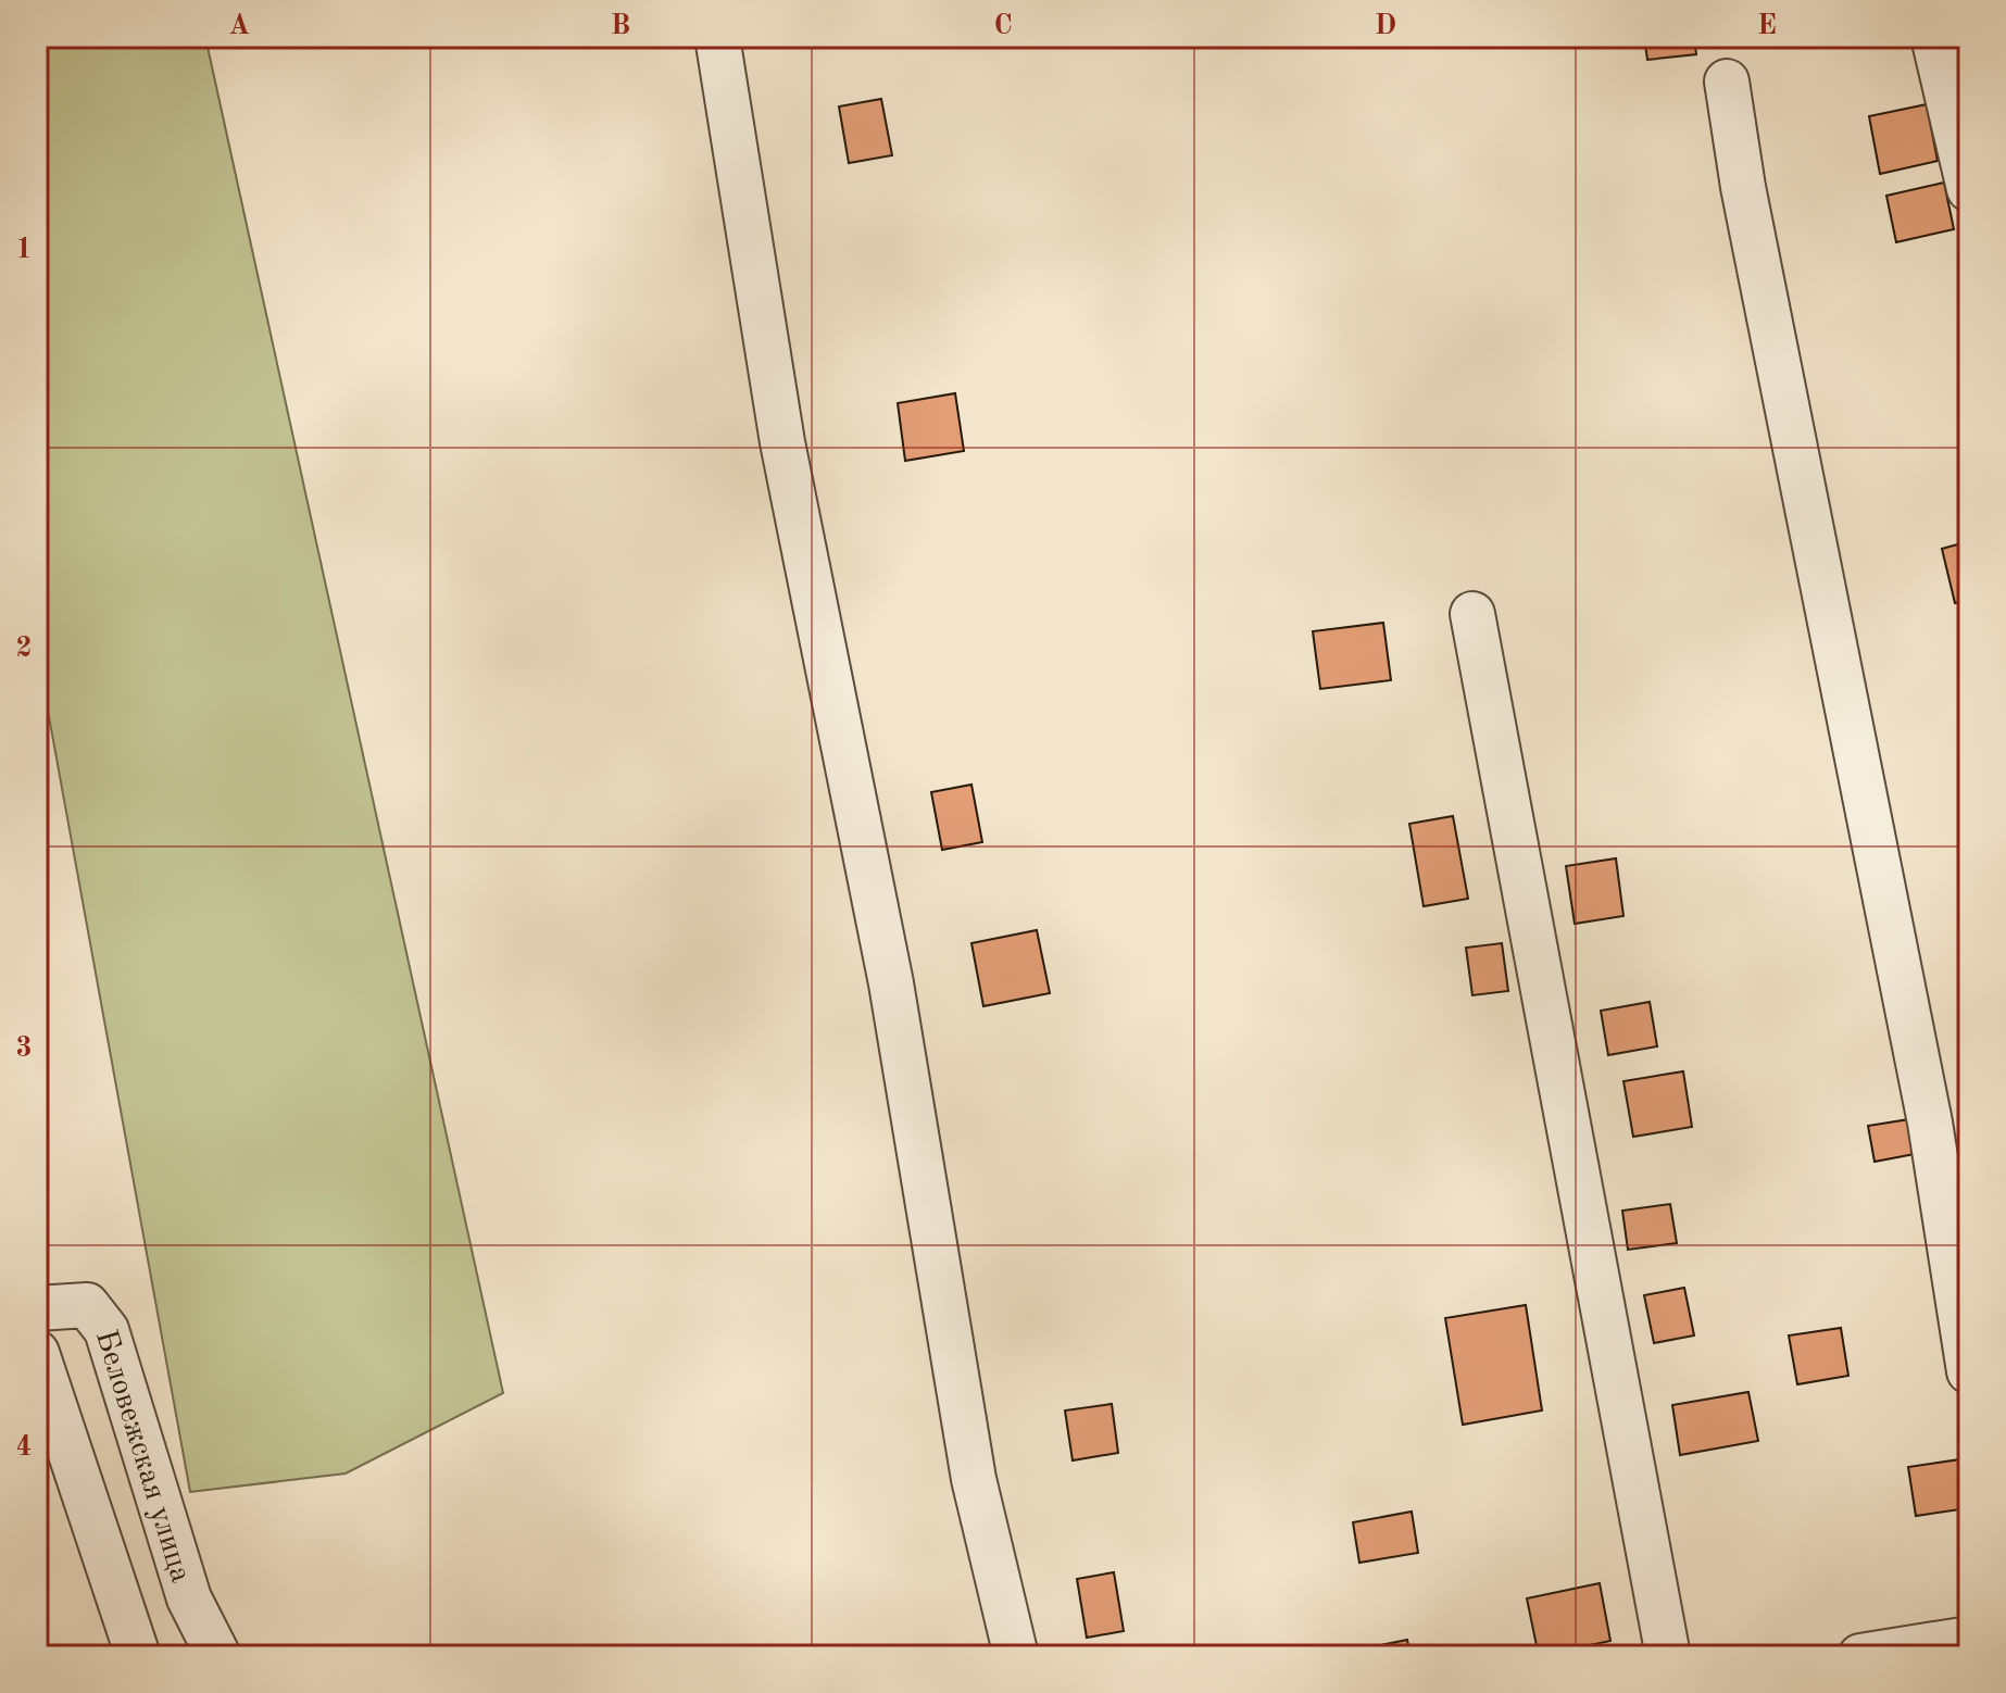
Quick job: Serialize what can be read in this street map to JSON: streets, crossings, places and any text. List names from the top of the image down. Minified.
{"streets":{"street":["Беловежская улица"]},"grid":{"columns":["A","B","C","D","E"],"rows":["1","2","3","4"]}}
